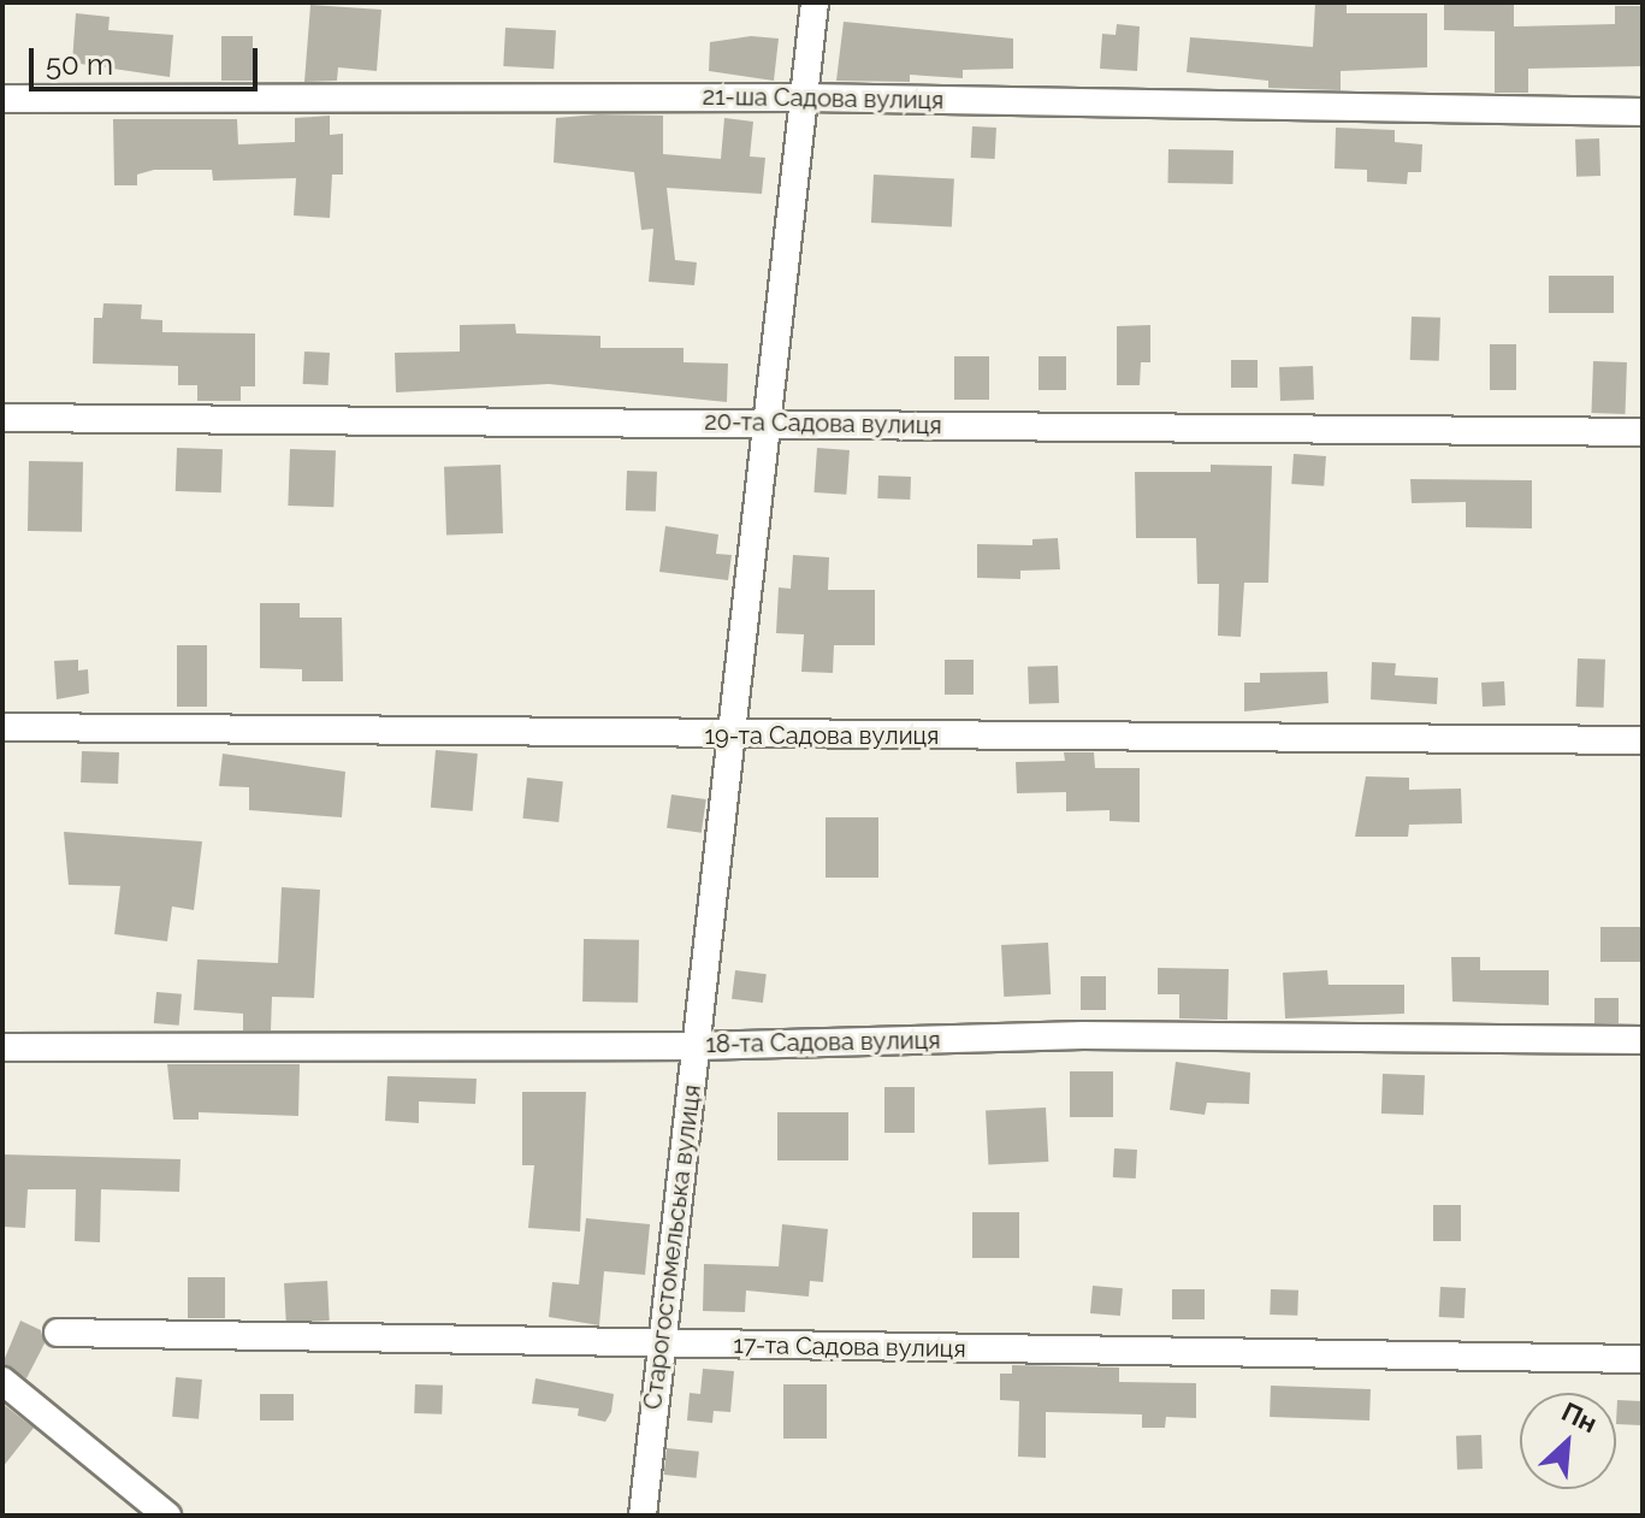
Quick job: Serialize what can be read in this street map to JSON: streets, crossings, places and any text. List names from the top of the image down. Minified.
{"streets":{"street":["21-ша Садова вулиця","20-та Садова вулиця","19-та Садова вулиця","18-та Садова вулиця","Старогостомельська вулиця","17-та Садова вулиця"]},"crossings":[["21-ша Садова вулиця","Старогостомельська вулиця"],["20-та Садова вулиця","Старогостомельська вулиця"],["19-та Садова вулиця","Старогостомельська вулиця"],["18-та Садова вулиця","Старогостомельська вулиця"],["Старогостомельська вулиця","17-та Садова вулиця"]],"scale_bar":"50 m","north":"top right"}
